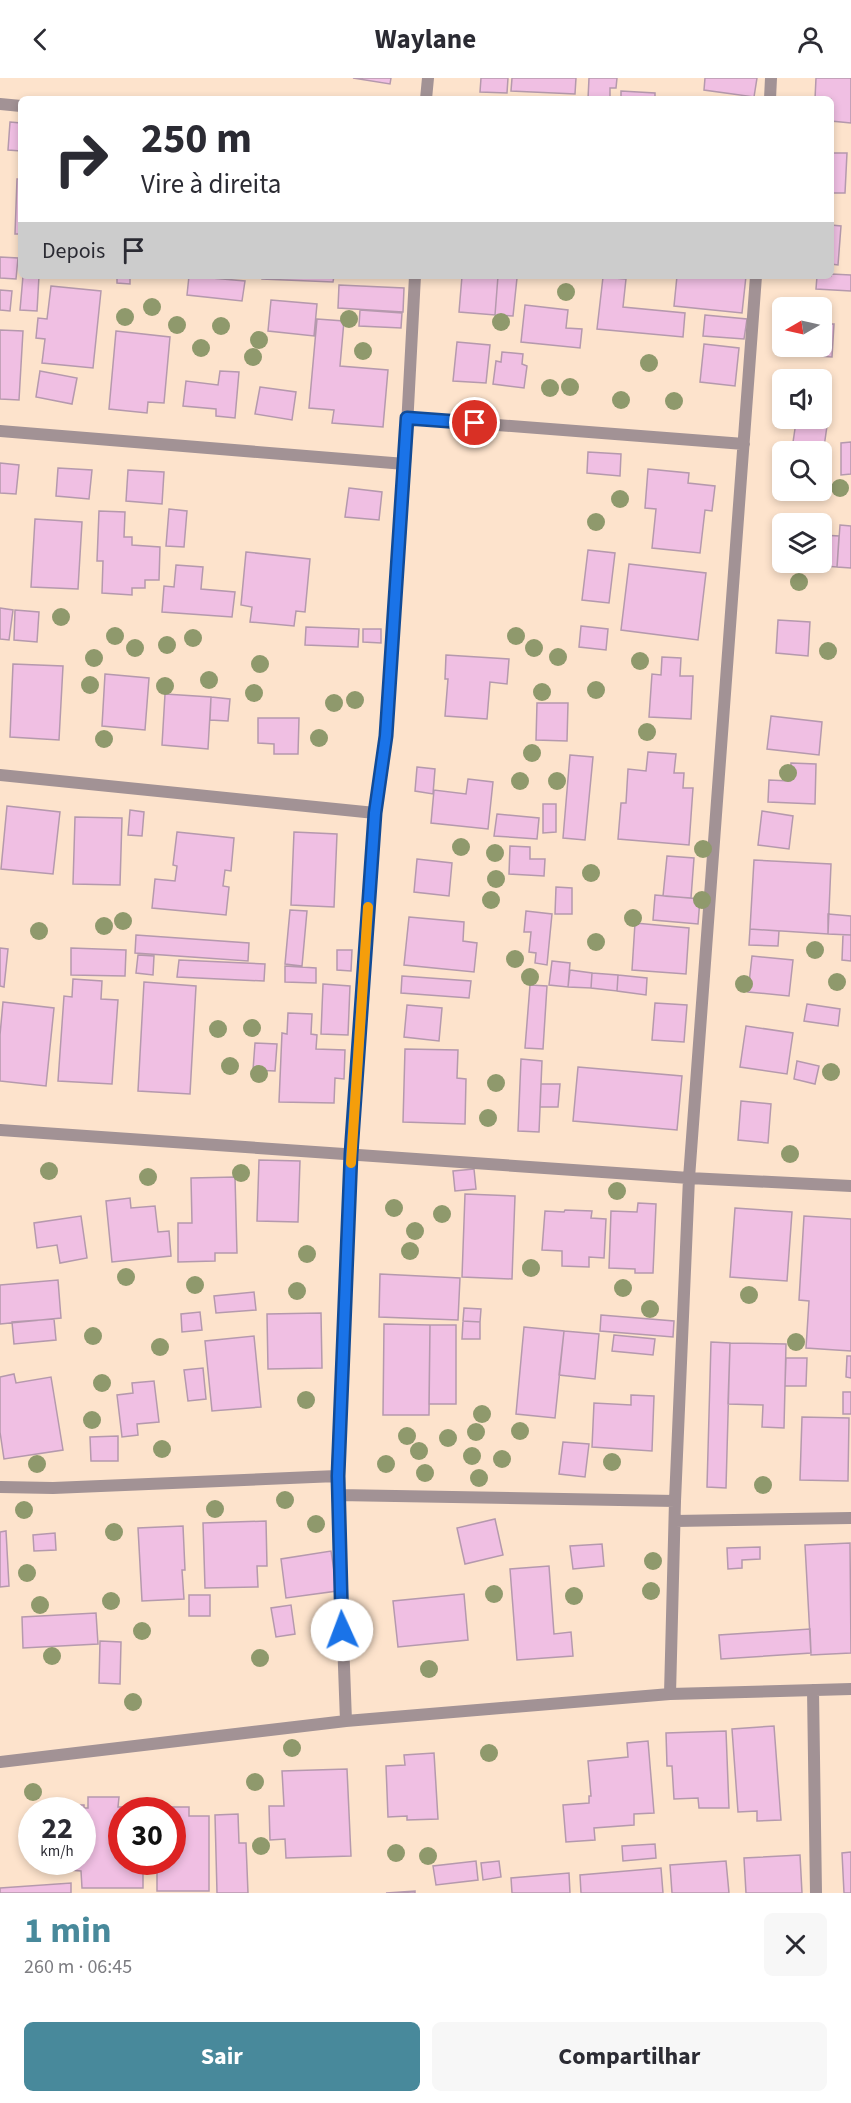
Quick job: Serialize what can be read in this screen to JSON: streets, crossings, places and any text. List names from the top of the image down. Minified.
{"north":"left","page":{"header":"Waylane","turn":["250 m","Vire à direita"],"then":"Depois","speed":"22 km/h","limit":"30","heading":["1 min","260 m · 06:45"],"buttons":["Sair","Compartilhar"]}}
